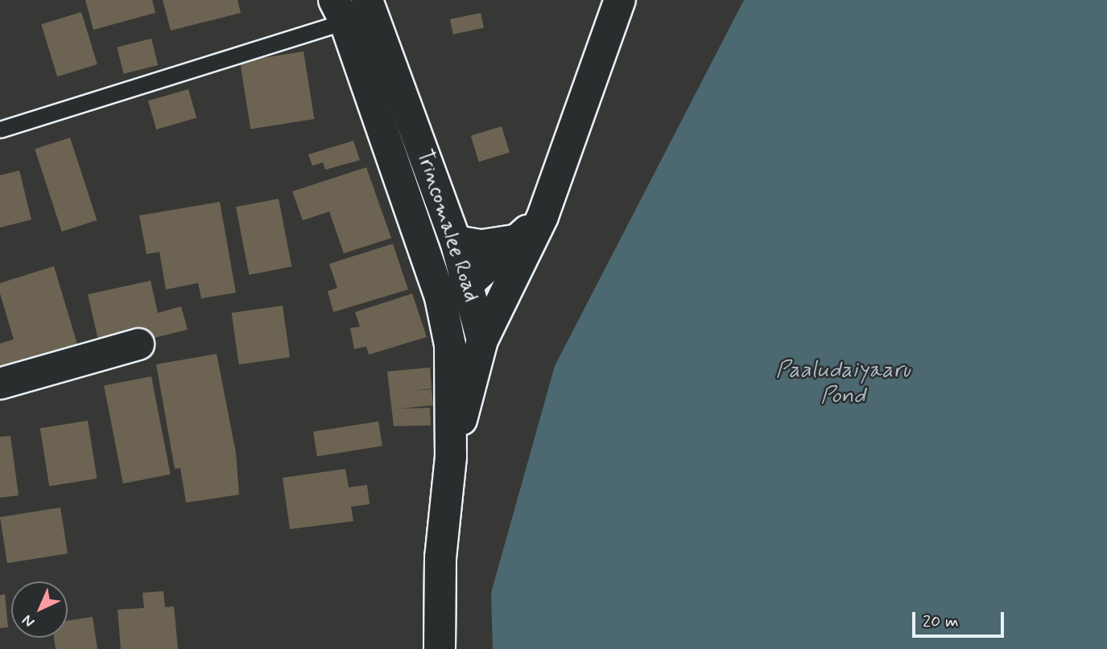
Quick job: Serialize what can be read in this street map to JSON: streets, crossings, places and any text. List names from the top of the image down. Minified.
{"streets":{"main road":["Trincomalee Road"]},"water":["Paaludaiyaaru Pond"],"scale_bar":"20 m","north":"bottom left"}
